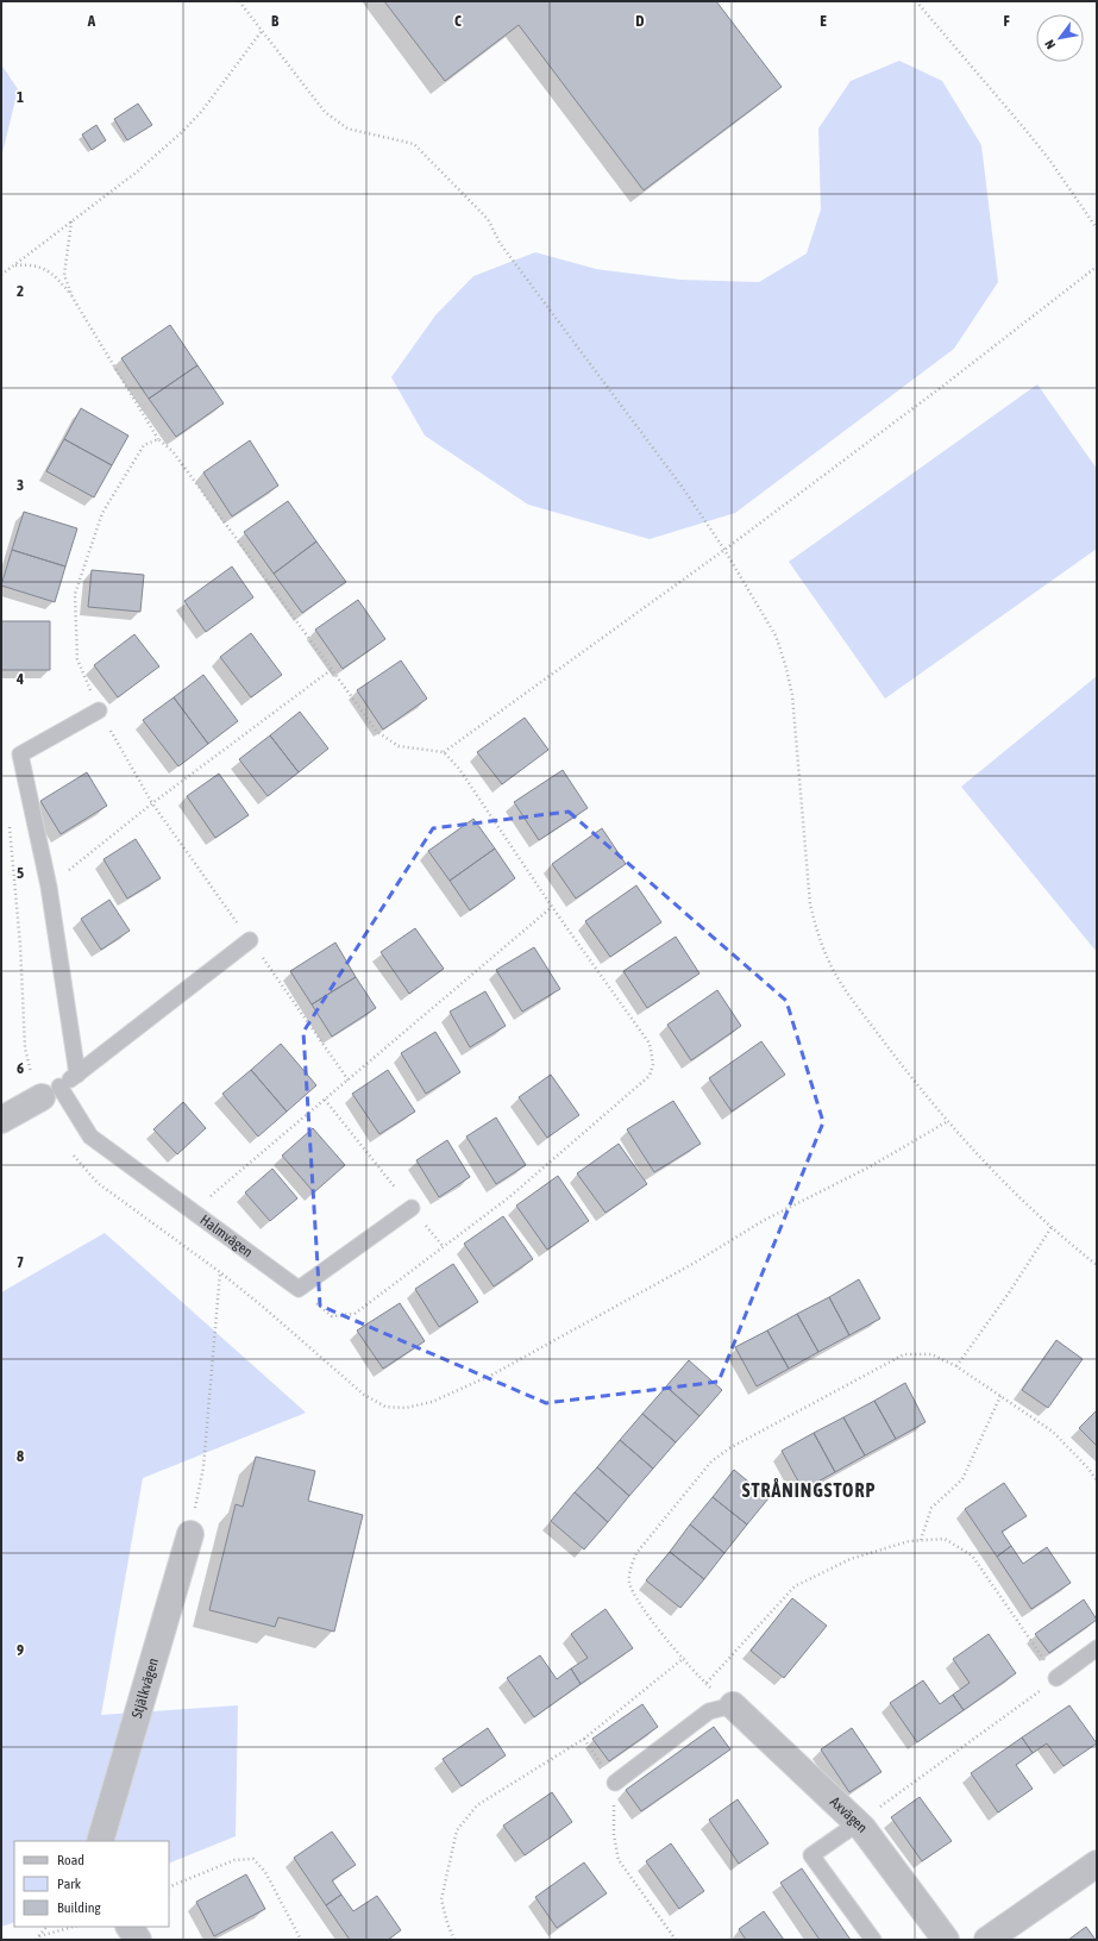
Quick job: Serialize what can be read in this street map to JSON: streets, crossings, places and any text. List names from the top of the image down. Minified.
{"streets":{"street":["Stjälkvägen","Axvägen"],"lane":["Halmvägen"]},"districts":["STRÅNINGSTORP"],"legend":["Road","Park","Building"],"north":"bottom left","grid":{"columns":["A","B","C","D","E","F"],"rows":["1","2","3","4","5","6","7","8","9"]}}
